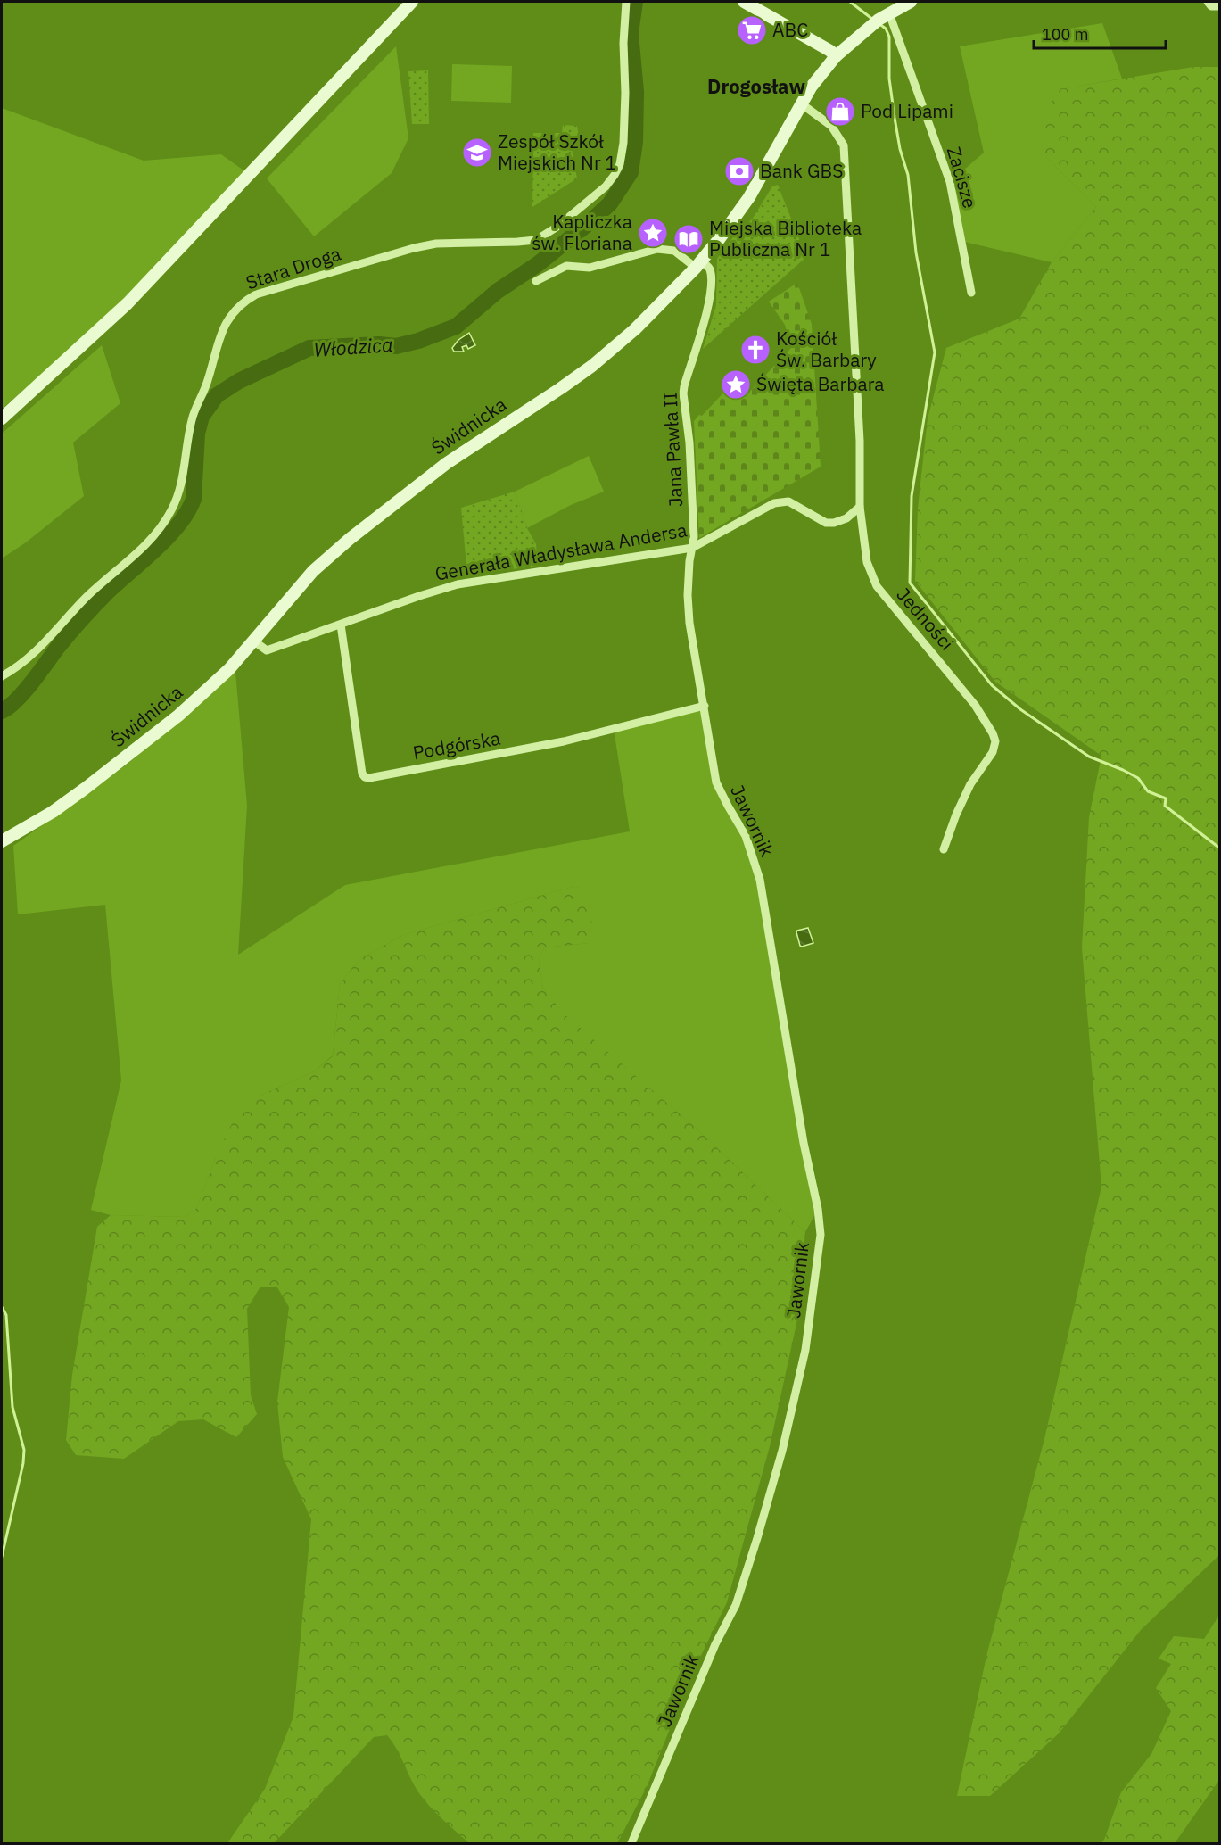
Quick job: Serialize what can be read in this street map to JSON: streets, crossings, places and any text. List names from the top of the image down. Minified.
{"streets":{"street":["Zacisze","Stara Droga","Świdnicka","Jana Pawła II","Generała Władysława Andersa","Jedności","Podgórska","Jawornik"]},"crossings":[["Zacisze","Świdnicka"],["Świdnicka","Jana Pawła II"],["Świdnicka","Generała Władysława Andersa"],["Jana Pawła II","Generała Władysława Andersa"],["Jana Pawła II","Podgórska"],["Jana Pawła II","Jawornik"],["Generała Władysława Andersa","Jedności"],["Generała Władysława Andersa","Podgórska"],["Podgórska","Jawornik"]],"districts":["Drogosław"],"water":["Włodzica"],"places":{"supermarket":["ABC"],"shop":["Pod Lipami"],"school or university":["Zespół Szkół Miejskich Nr 1"],"bank":["Bank GBS"],"place":["Kapliczka św. Floriana","Święta Barbara"],"library":["Miejska Biblioteka Publiczna Nr 1"],"church":["Kościół Św. Barbary"]},"scale_bar":"100 m"}
